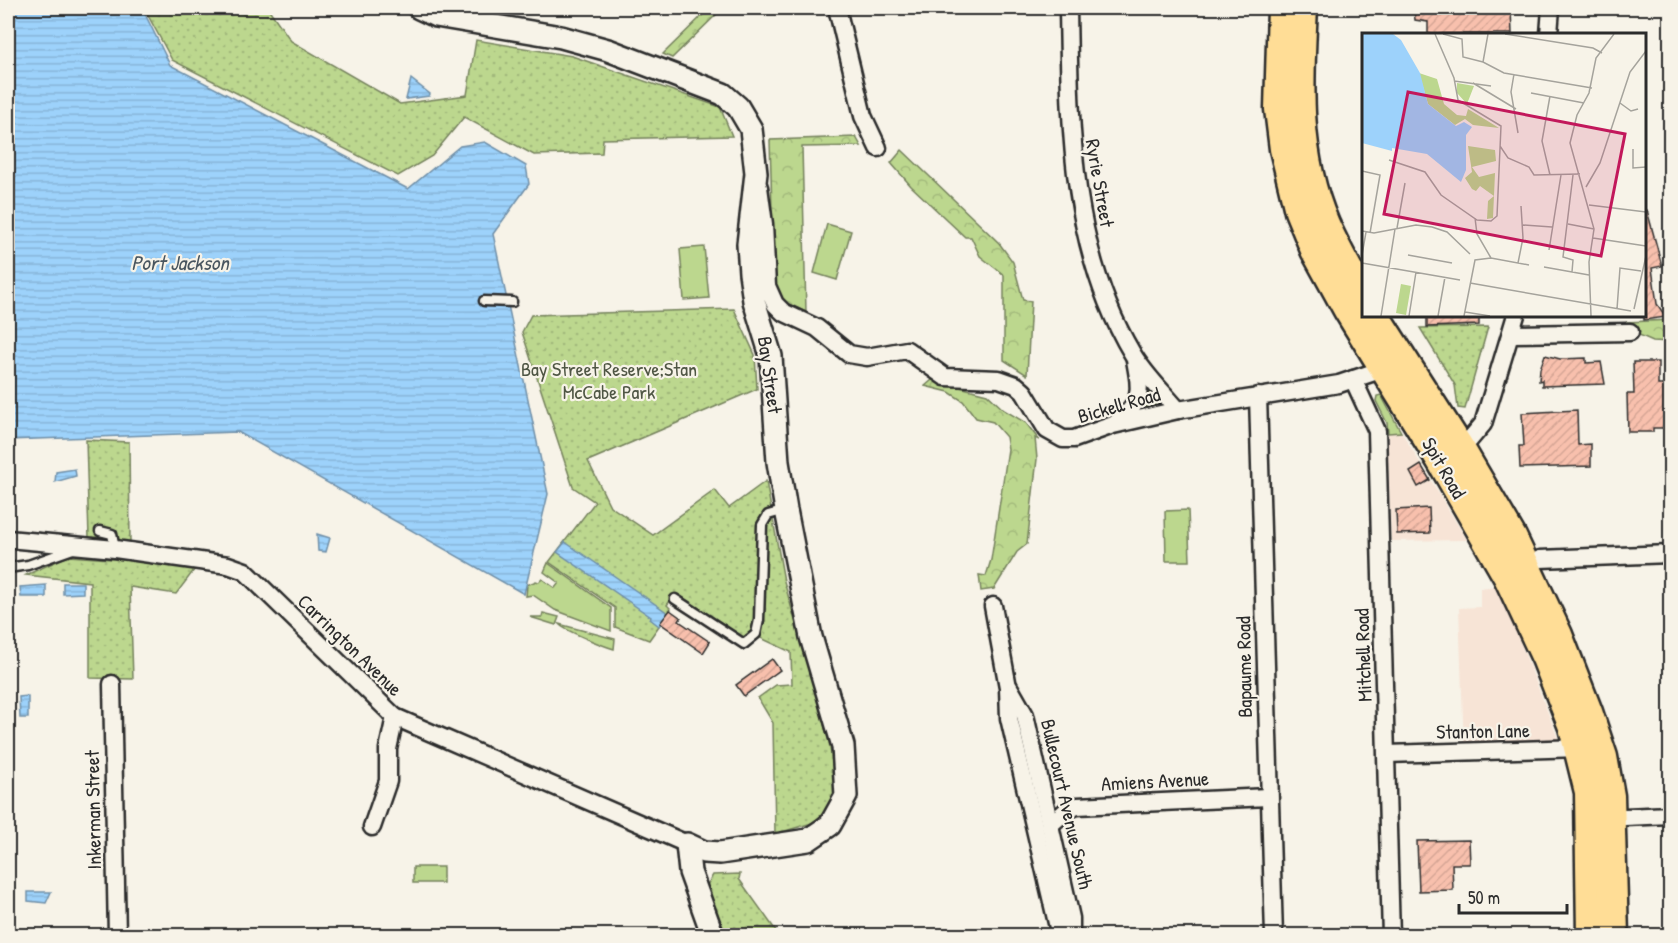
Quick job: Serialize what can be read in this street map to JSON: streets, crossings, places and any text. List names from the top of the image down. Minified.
{"streets":{"highway":["Spit Road"],"street":["Ryrie Street","Bay Street","Bickell Road","Carrington Avenue","Mitchell Road","Bapaume Road","Stanton Lane","Amiens Avenue","Bullecourt Avenue South","Inkerman Street"]},"crossings":[["Ryrie Street","Bickell Road"],["Bay Street","Bickell Road"],["Bay Street","Carrington Avenue"],["Bickell Road","Spit Road"],["Bickell Road","Mitchell Road"],["Bickell Road","Bapaume Road"],["Spit Road","Stanton Lane"],["Mitchell Road","Stanton Lane"],["Bapaume Road","Amiens Avenue"],["Amiens Avenue","Bullecourt Avenue South"]],"water":["Port Jackson"],"parks":["Bay Street Reserve;Stan McCabe Park"],"scale_bar":"50 m"}
